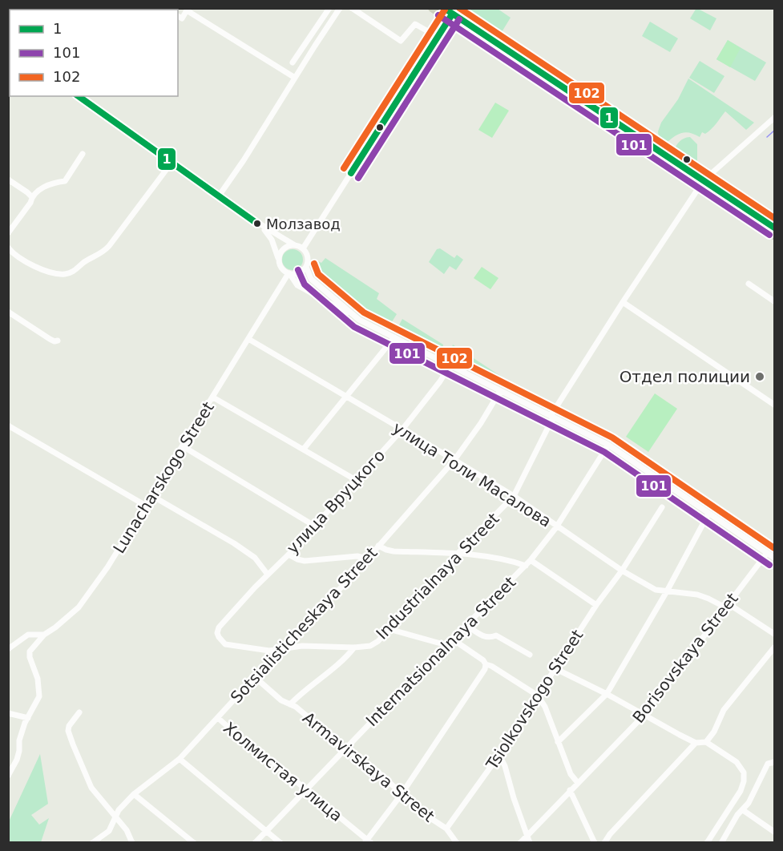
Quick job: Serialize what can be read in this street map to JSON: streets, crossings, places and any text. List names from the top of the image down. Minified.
{"streets":{"street":["улица Толи Масалова","Lunacharskogo Street","улица Вруцкого","Industrialnaya Street","Sotsialisticheskaya Street","Internatsionalnaya Street","Borisovskaya Street","Tsiolkovskogo Street","Armavirskaya Street","Холмистая улица"]},"crossings":[["улица Толи Масалова","Lunacharskogo Street"],["улица Толи Масалова","улица Вруцкого"],["улица Толи Масалова","Industrialnaya Street"],["улица Толи Масалова","Sotsialisticheskaya Street"],["улица Толи Масалова","Internatsionalnaya Street"],["улица Толи Масалова","Borisovskaya Street"],["улица Толи Масалова","Tsiolkovskogo Street"],["улица Вруцкого","Industrialnaya Street"],["Industrialnaya Street","Sotsialisticheskaya Street"],["Sotsialisticheskaya Street","Armavirskaya Street"],["Sotsialisticheskaya Street","Холмистая улица"],["Internatsionalnaya Street","Armavirskaya Street"],["Internatsionalnaya Street","Холмистая улица"],["Tsiolkovskogo Street","Armavirskaya Street"]],"places":["Молзавод","Отдел полиции"],"lines":["transit line 1","transit line 102","transit line 101"],"legend":["1","101","102"]}
